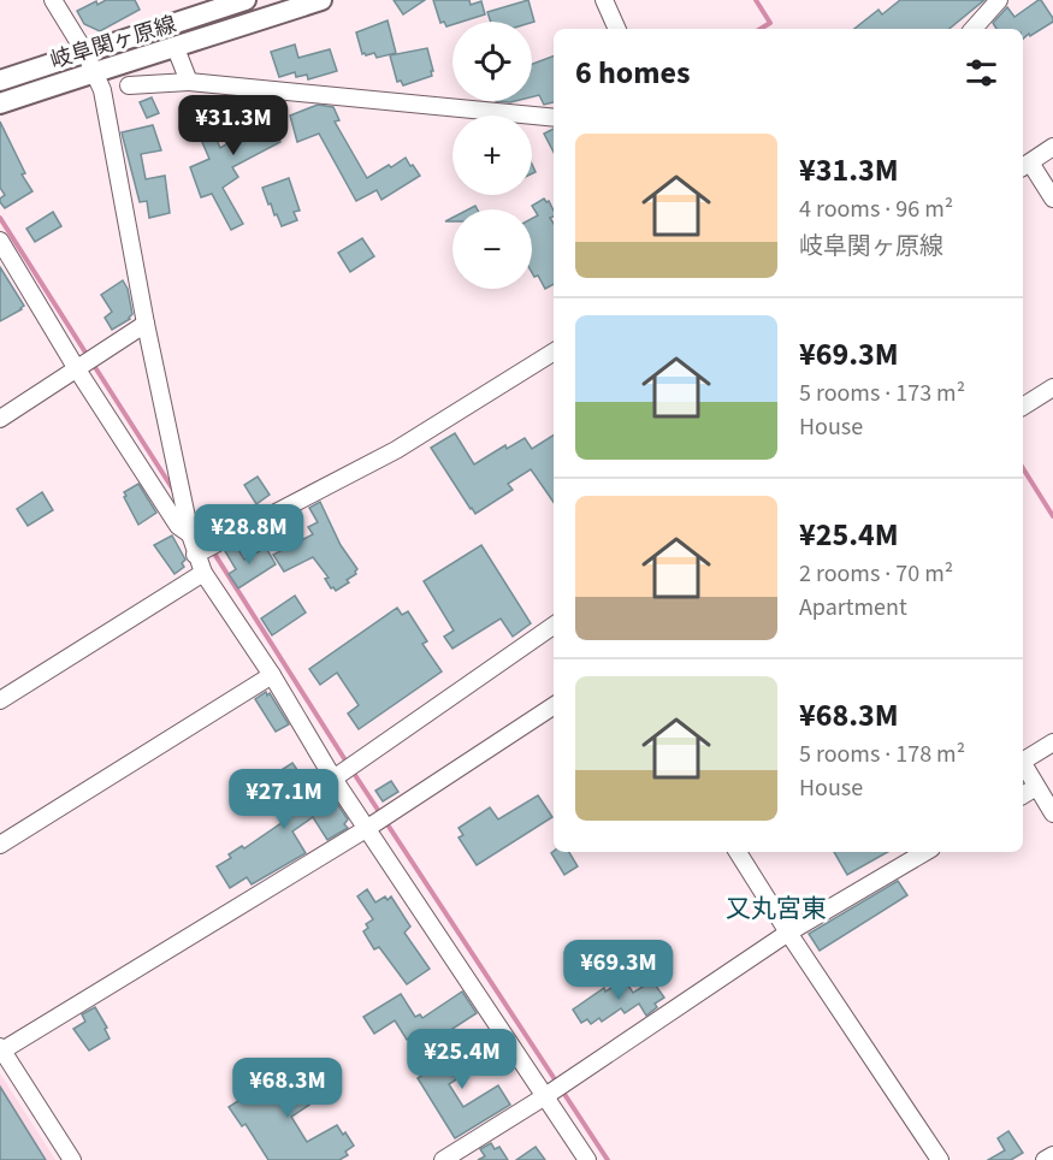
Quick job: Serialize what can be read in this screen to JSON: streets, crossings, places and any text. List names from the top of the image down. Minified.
{"streets":{"main road":["岐阜関ヶ原線"]},"districts":["又丸宮東"],"page":{"map_buttons":["+","−"],"heading":"6 homes","price":["¥31.3M","¥28.8M","¥27.1M","¥69.3M","¥25.4M","¥68.3M"],"list":[{"name":"¥31.3M","note":"4 rooms · 96 m² · 岐阜関ヶ原線"},{"name":"¥69.3M","note":"5 rooms · 173 m² · House"},{"name":"¥25.4M","note":"2 rooms · 70 m² · Apartment"},{"name":"¥68.3M","note":"5 rooms · 178 m² · House"}]}}
